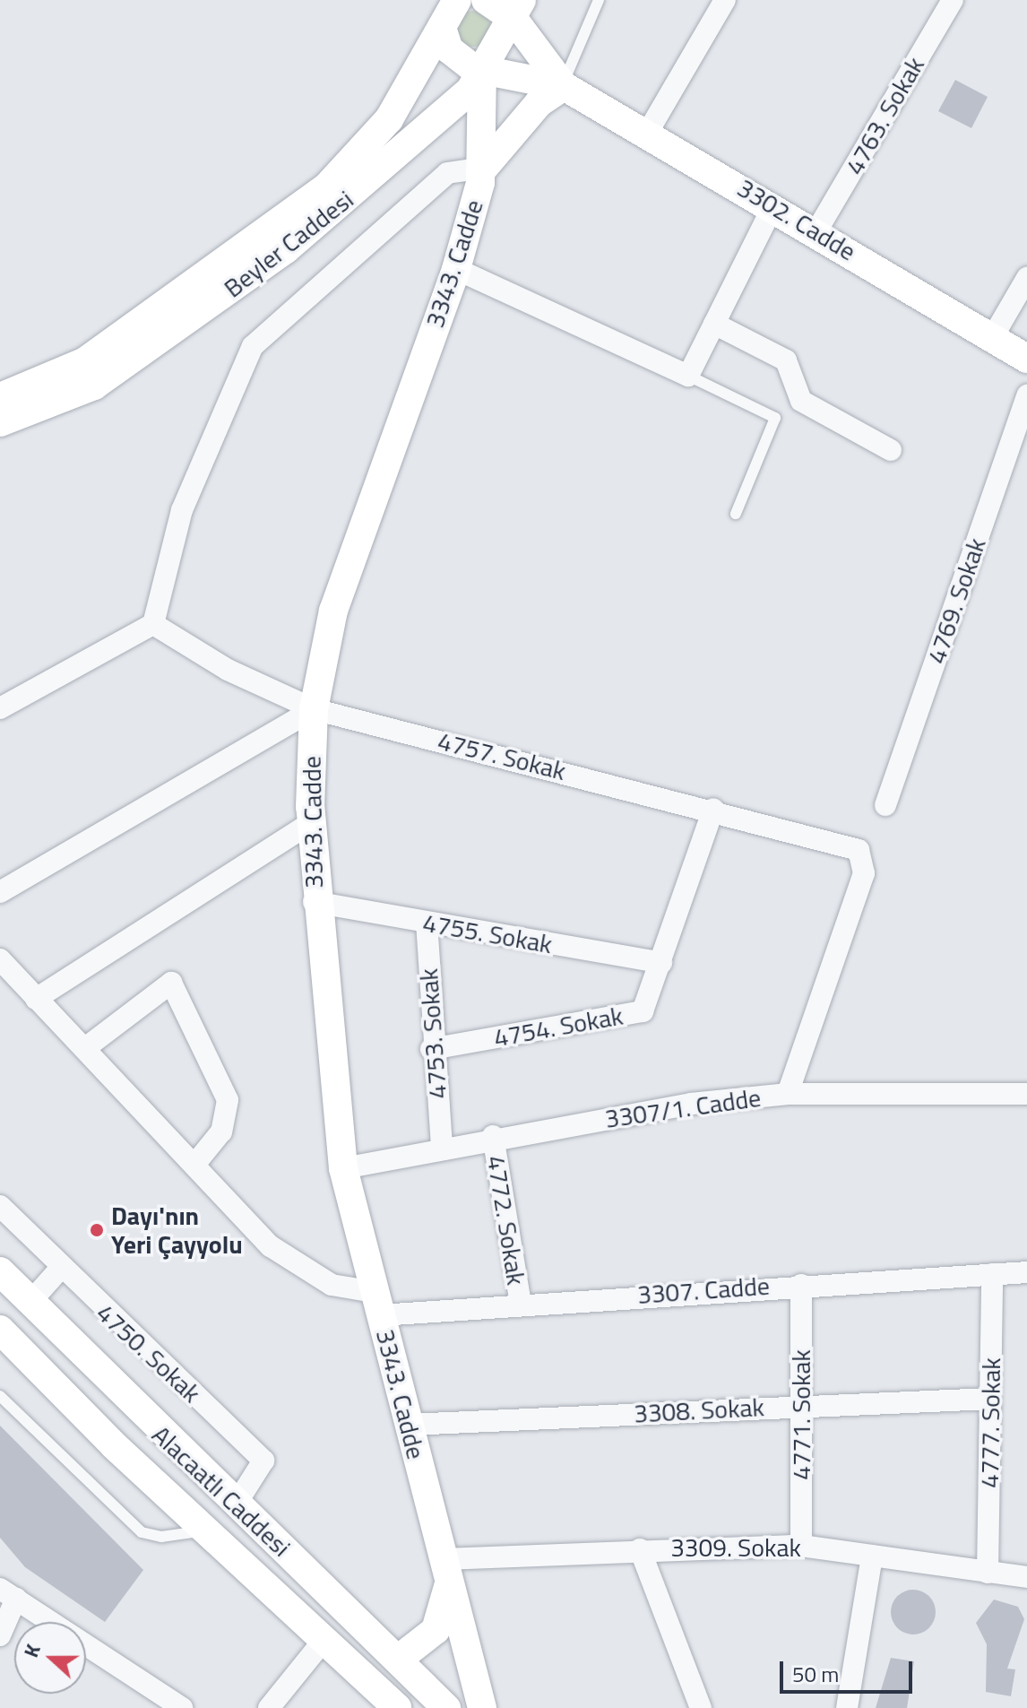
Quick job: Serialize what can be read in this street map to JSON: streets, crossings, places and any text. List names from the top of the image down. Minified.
{"streets":{"street":["4763. Sokak","3302. Cadde","Beyler Caddesi","3343. Cadde","4769. Sokak","4757. Sokak","4755. Sokak","4754. Sokak","4753. Sokak","3307/1. Cadde","4772. Sokak","3307. Cadde","4750. Sokak","3308. Sokak","4771. Sokak","4777. Sokak","Alacaatlı Caddesi","3309. Sokak"]},"crossings":[["4763. Sokak","3302. Cadde"],["3302. Cadde","Beyler Caddesi"],["3302. Cadde","3343. Cadde"],["Beyler Caddesi","3343. Cadde"],["3343. Cadde","4757. Sokak"],["3343. Cadde","4755. Sokak"],["3343. Cadde","3307/1. Cadde"],["3343. Cadde","3307. Cadde"],["3343. Cadde","3308. Sokak"],["3343. Cadde","3309. Sokak"],["4757. Sokak","4754. Sokak"],["4757. Sokak","3307/1. Cadde"],["4755. Sokak","4754. Sokak"],["4755. Sokak","4753. Sokak"],["4754. Sokak","4753. Sokak"],["4753. Sokak","3307/1. Cadde"],["3307/1. Cadde","4772. Sokak"],["4772. Sokak","3307. Cadde"],["3307. Cadde","4771. Sokak"],["3307. Cadde","4777. Sokak"],["4750. Sokak","Alacaatlı Caddesi"],["3308. Sokak","4771. Sokak"],["3308. Sokak","4777. Sokak"],["4771. Sokak","3309. Sokak"],["4777. Sokak","3309. Sokak"]],"places":["Dayı'nın Yeri Çayyolu"],"scale_bar":"50 m","north":"left"}
